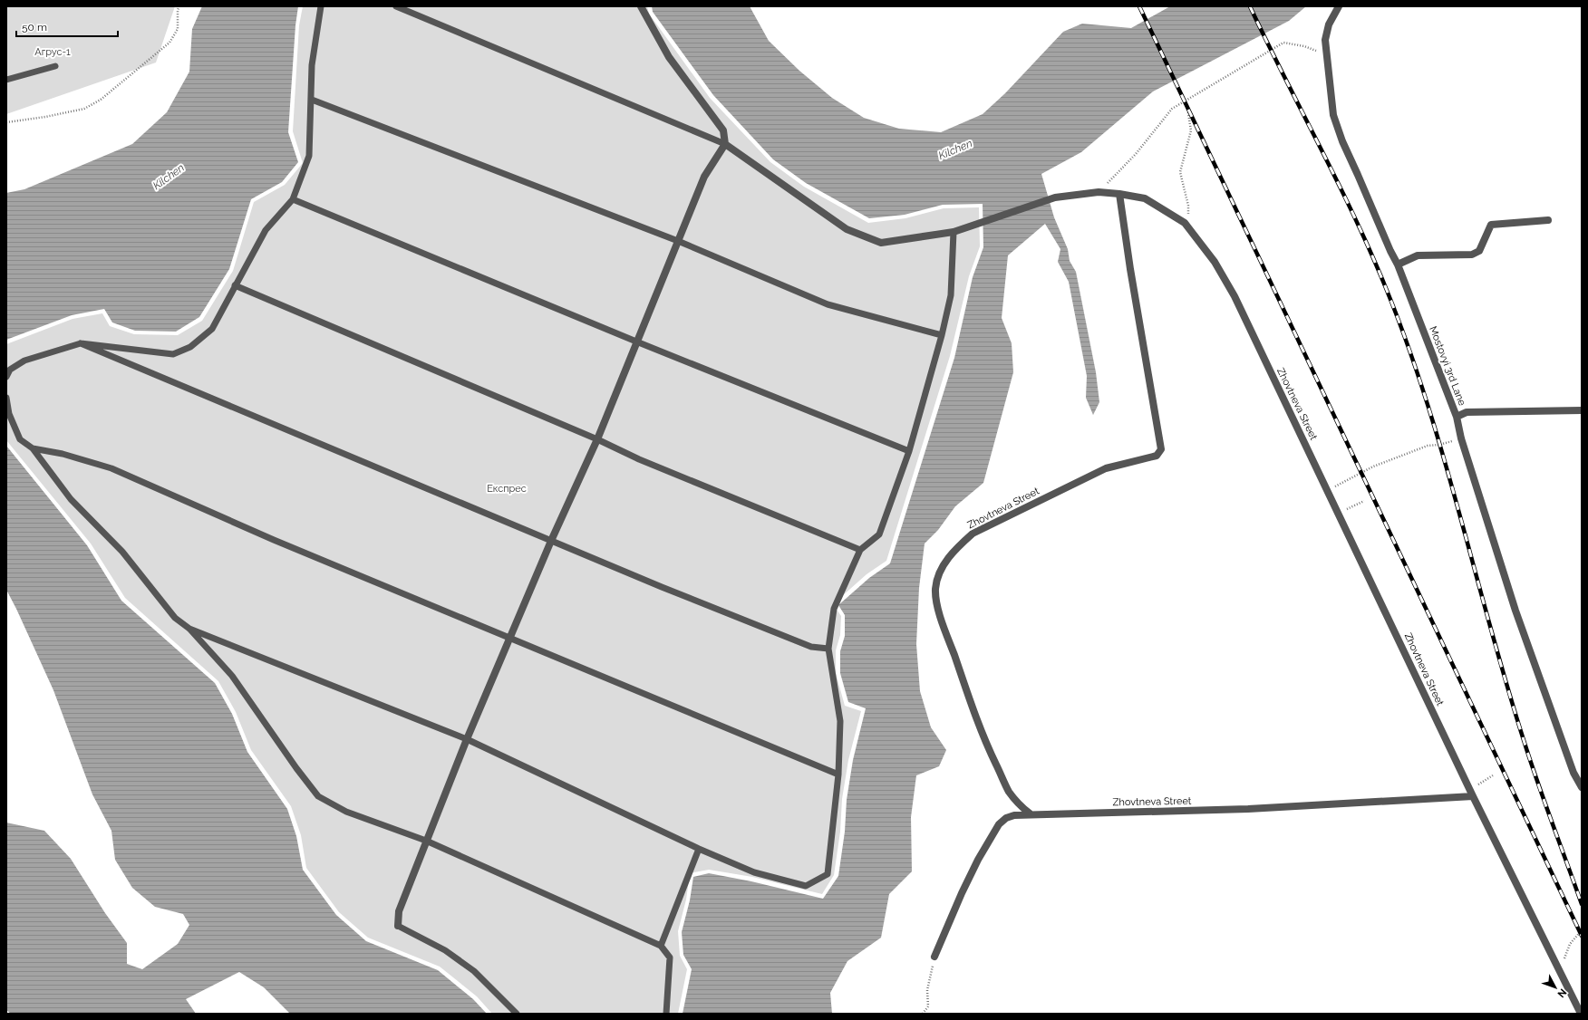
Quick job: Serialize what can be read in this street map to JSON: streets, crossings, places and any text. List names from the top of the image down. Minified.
{"streets":{"street":["Mostovyi 3rd Lane","Zhovtneva Street"]},"water":["Kilchen"],"parks":["Агрус-1","Експрес"],"scale_bar":"50 m","north":"bottom right"}
